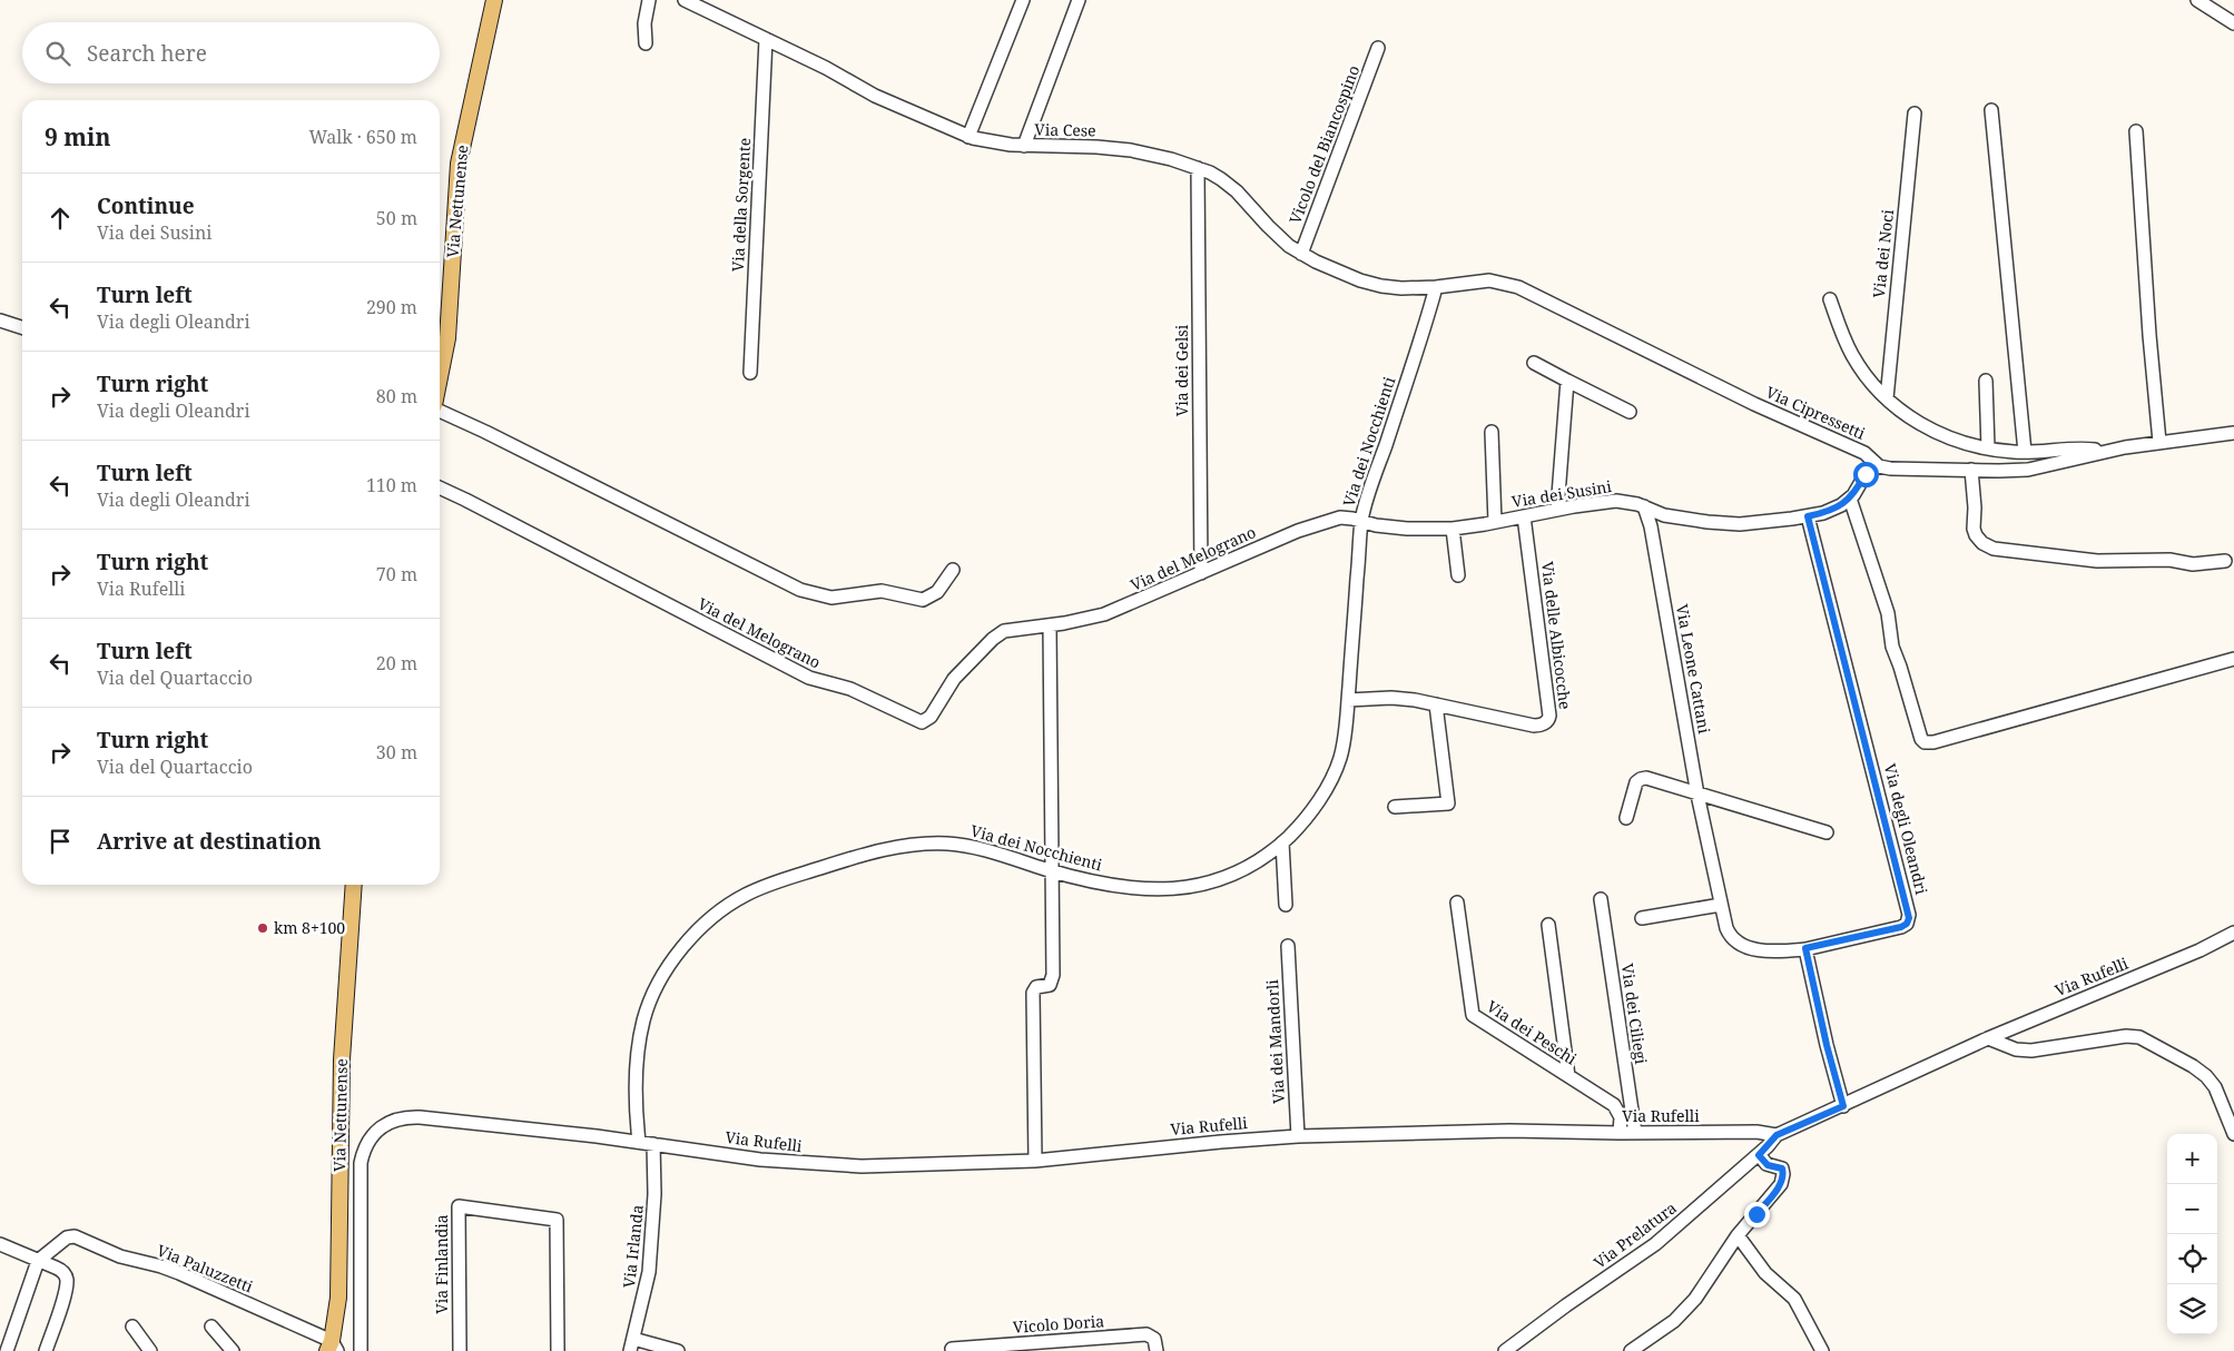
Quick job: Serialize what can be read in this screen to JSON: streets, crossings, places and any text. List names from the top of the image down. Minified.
{"streets":{"main road":["Via Nettunense"],"street":["Via Cese","Vicolo del Biancospino","Via della Sorgente","Via dei Noci","Via dei Gelsi","Via Cipressetti","Via dei Nocchienti","Via dei Susini","Via del Melograno","Via delle Albicocche","Via Leone Cattani","Via degli Oleandri","Via Rufelli","Via dei Ciliegi","Via dei Peschi","Via dei Mandorli","Via Prelatura","Via Irlanda","Via Finlandia","Via Paluzzetti","Vicolo Doria"]},"crossings":[["Via Cese","Vicolo del Biancospino"],["Via Cese","Via della Sorgente"],["Via Cese","Via dei Gelsi"],["Via Cese","Via Cipressetti"],["Via Cese","Via dei Nocchienti"],["Via Nettunense","Via Paluzzetti"],["Via dei Gelsi","Via del Melograno"],["Via Cipressetti","Via dei Nocchienti"],["Via dei Nocchienti","Via dei Susini"],["Via dei Nocchienti","Via del Melograno"],["Via dei Nocchienti","Via delle Albicocche"],["Via dei Nocchienti","Via Rufelli"],["Via dei Susini","Via del Melograno"],["Via dei Susini","Via delle Albicocche"],["Via dei Susini","Via Leone Cattani"],["Via dei Susini","Via degli Oleandri"],["Via Leone Cattani","Via degli Oleandri"],["Via Rufelli","Via dei Ciliegi"],["Via Rufelli","Via dei Peschi"],["Via Rufelli","Via dei Mandorli"],["Via Rufelli","Via Prelatura"],["Via Rufelli","Via Irlanda"]],"places":["km 8+100"],"page":{"search":"Search here","heading":["9 min","Walk · 650 m"],"list":[["Continue","Via dei Susini","50 m"],["Turn left","Via degli Oleandri","290 m"],["Turn right","Via degli Oleandri","80 m"],["Turn left","Via degli Oleandri","110 m"],["Turn right","Via Rufelli","70 m"],["Turn left","Via del Quartaccio","20 m"],["Turn right","Via del Quartaccio","30 m"],"Arrive at destination"],"map_buttons":["+","−"]}}
